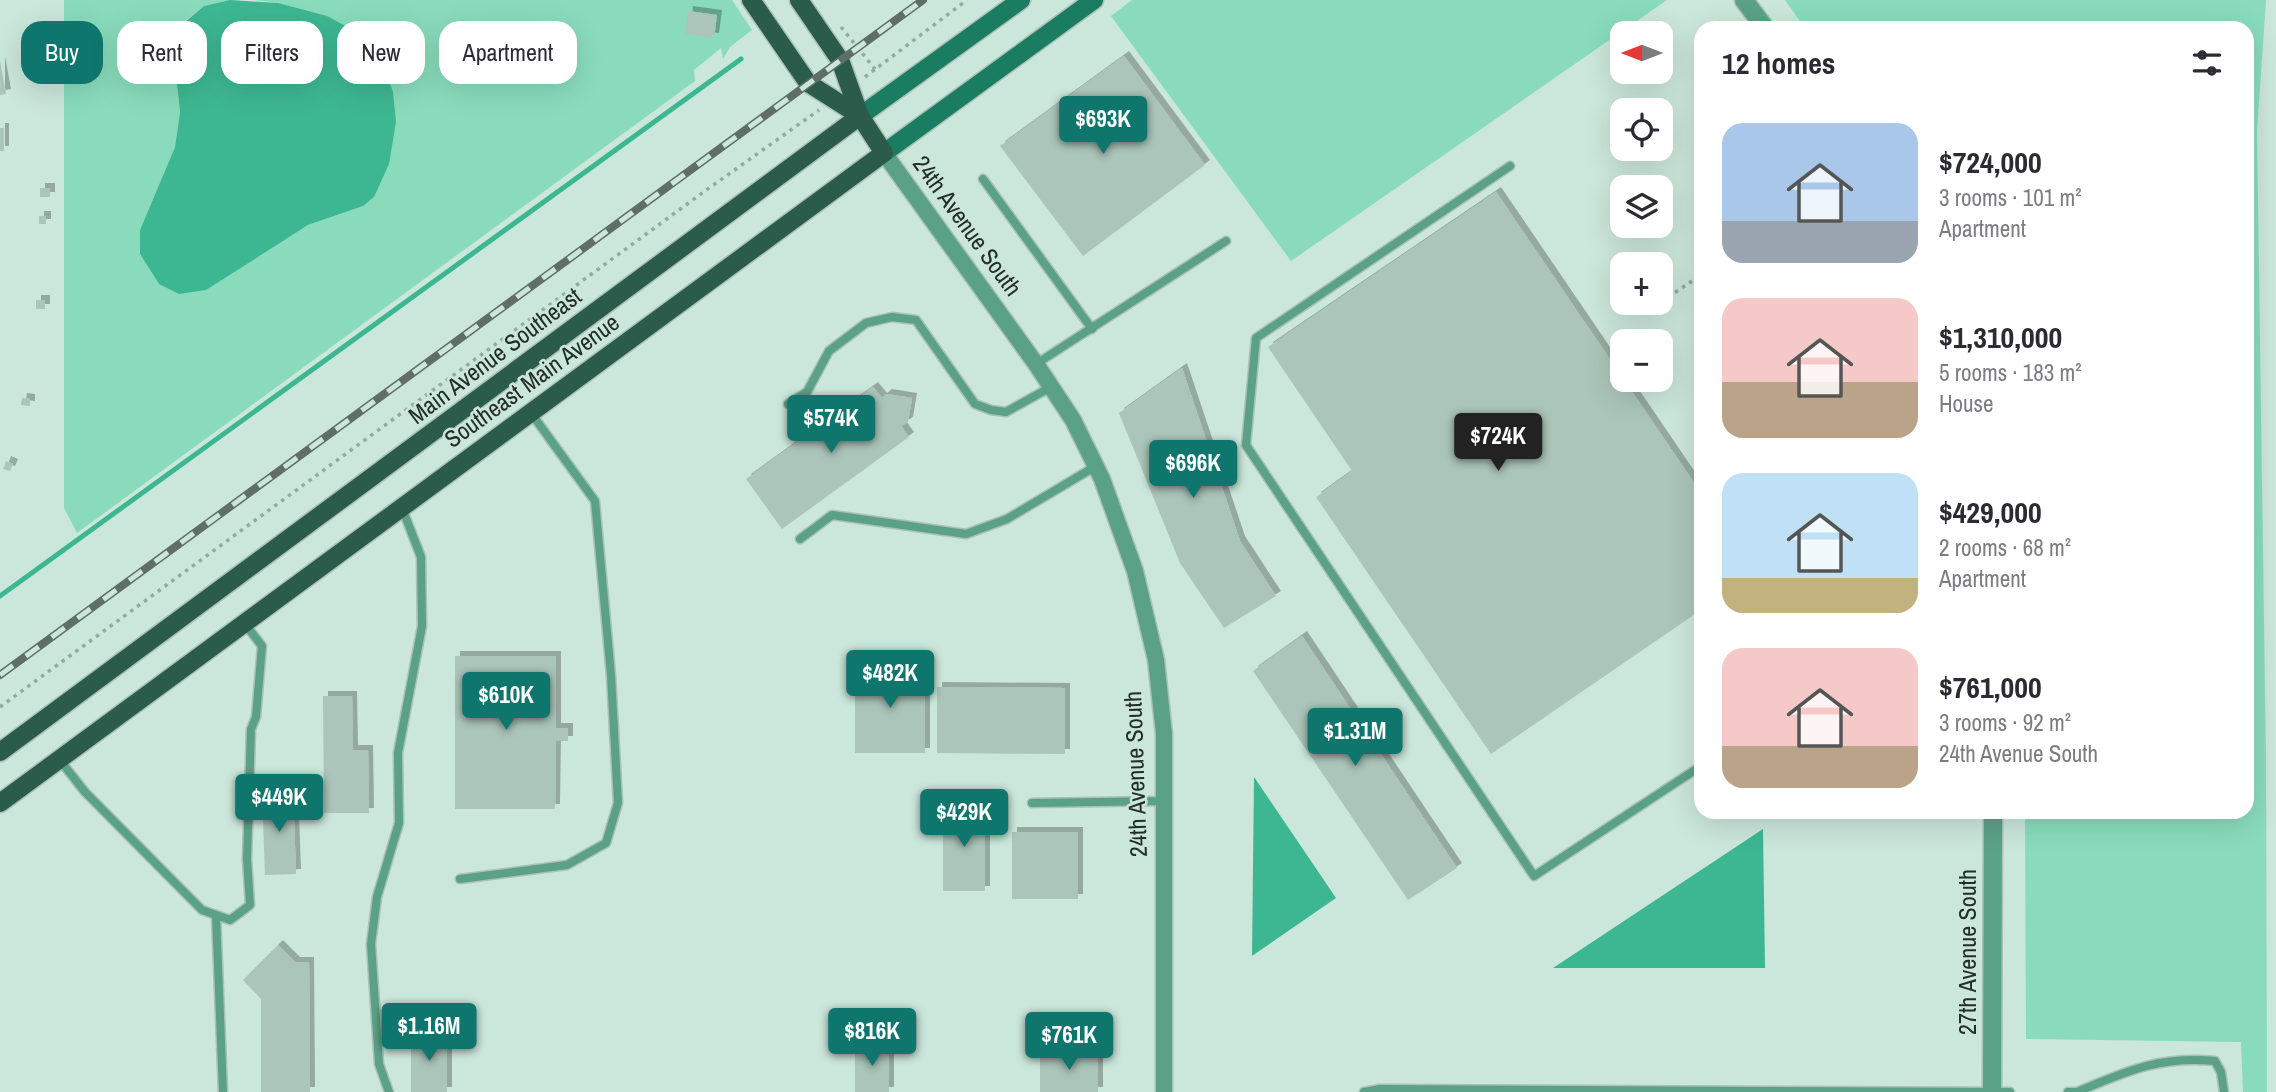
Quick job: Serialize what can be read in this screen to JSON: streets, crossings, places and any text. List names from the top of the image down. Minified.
{"streets":{"main road":["24th Avenue South","Main Avenue Southeast","Southeast Main Avenue"],"street":["27th Avenue South"]},"crossings":[["24th Avenue South","Main Avenue Southeast"],["24th Avenue South","Southeast Main Avenue"]],"north":"left","page":{"map_buttons":["+","−"],"chip":["Buy","Rent","Filters","New","Apartment"],"heading":"12 homes","price":["$693K","$574K","$724K","$696K","$482K","$610K","$1.31M","$449K","$429K","$1.16M","$816K","$761K"],"list":[{"name":"$724,000","note":"3 rooms · 101 m² · Apartment"},{"name":"$1,310,000","note":"5 rooms · 183 m² · House"},{"name":"$429,000","note":"2 rooms · 68 m² · Apartment"},{"name":"$761,000","note":"3 rooms · 92 m² · 24th Avenue South"}]}}
